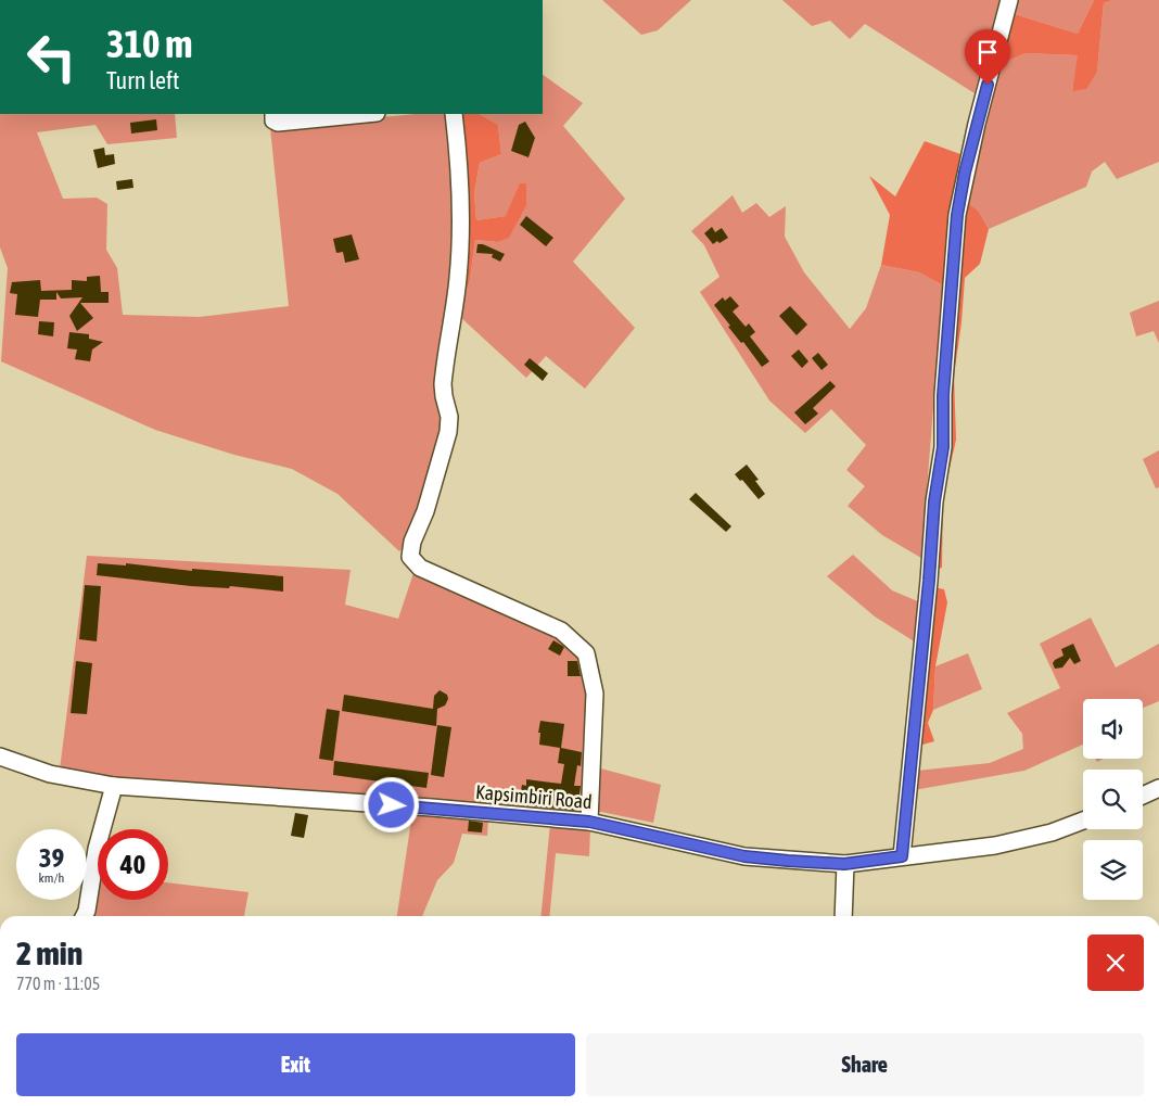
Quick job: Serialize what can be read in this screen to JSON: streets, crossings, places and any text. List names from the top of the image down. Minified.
{"streets":{"street":["Kapsimbiri Road"]},"page":{"turn":["310 m","Turn left"],"speed":"39 km/h","limit":"40","heading":["2 min","770 m · 11:05"],"buttons":["Exit","Share"]}}
